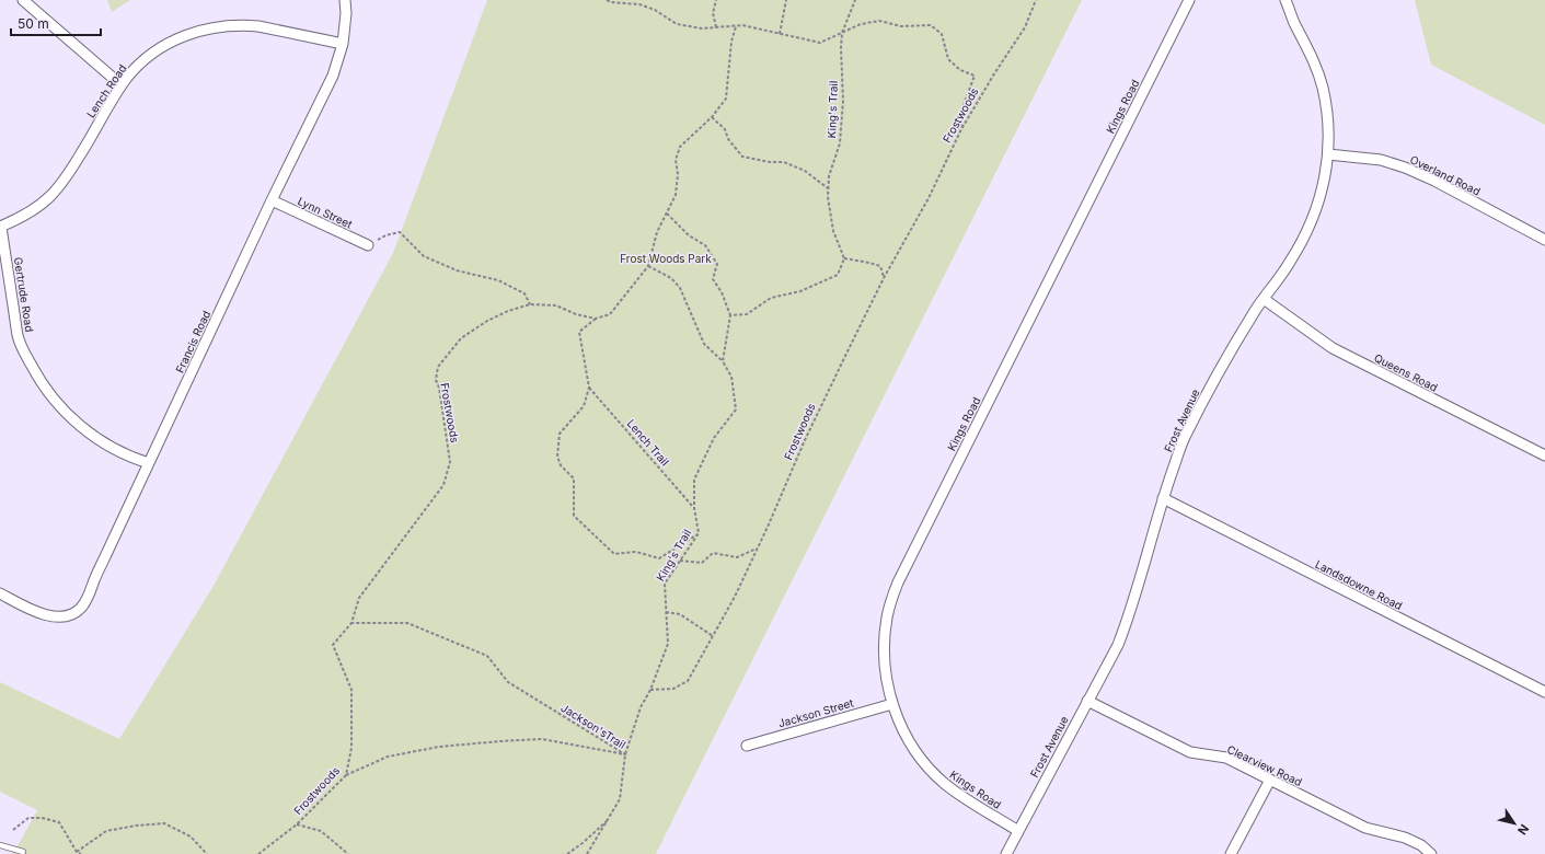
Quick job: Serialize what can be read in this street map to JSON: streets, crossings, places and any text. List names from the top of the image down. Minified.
{"streets":{"street":["Lench Road","Kings Road","Overland Road","Lynn Street","Gertrude Road","Francis Road","Queens Road","Frost Avenue","Landsdowne Road","Jackson Street","Clearview Road"],"path":["King's Trail","Frostwoods","Lench Trail","Jackson'sTrail"]},"crossings":[["Lench Road","Gertrude Road"],["Lench Road","Francis Road"],["Kings Road","Frost Avenue"],["Kings Road","Jackson Street"],["King's Trail","Frostwoods"],["King's Trail","Lench Trail"],["Frostwoods","Jackson'sTrail"],["Overland Road","Frost Avenue"],["Lynn Street","Francis Road"],["Gertrude Road","Francis Road"],["Queens Road","Frost Avenue"],["Frost Avenue","Landsdowne Road"],["Frost Avenue","Clearview Road"]],"parks":["Frost Woods Park"],"scale_bar":"50 m","north":"bottom right"}
